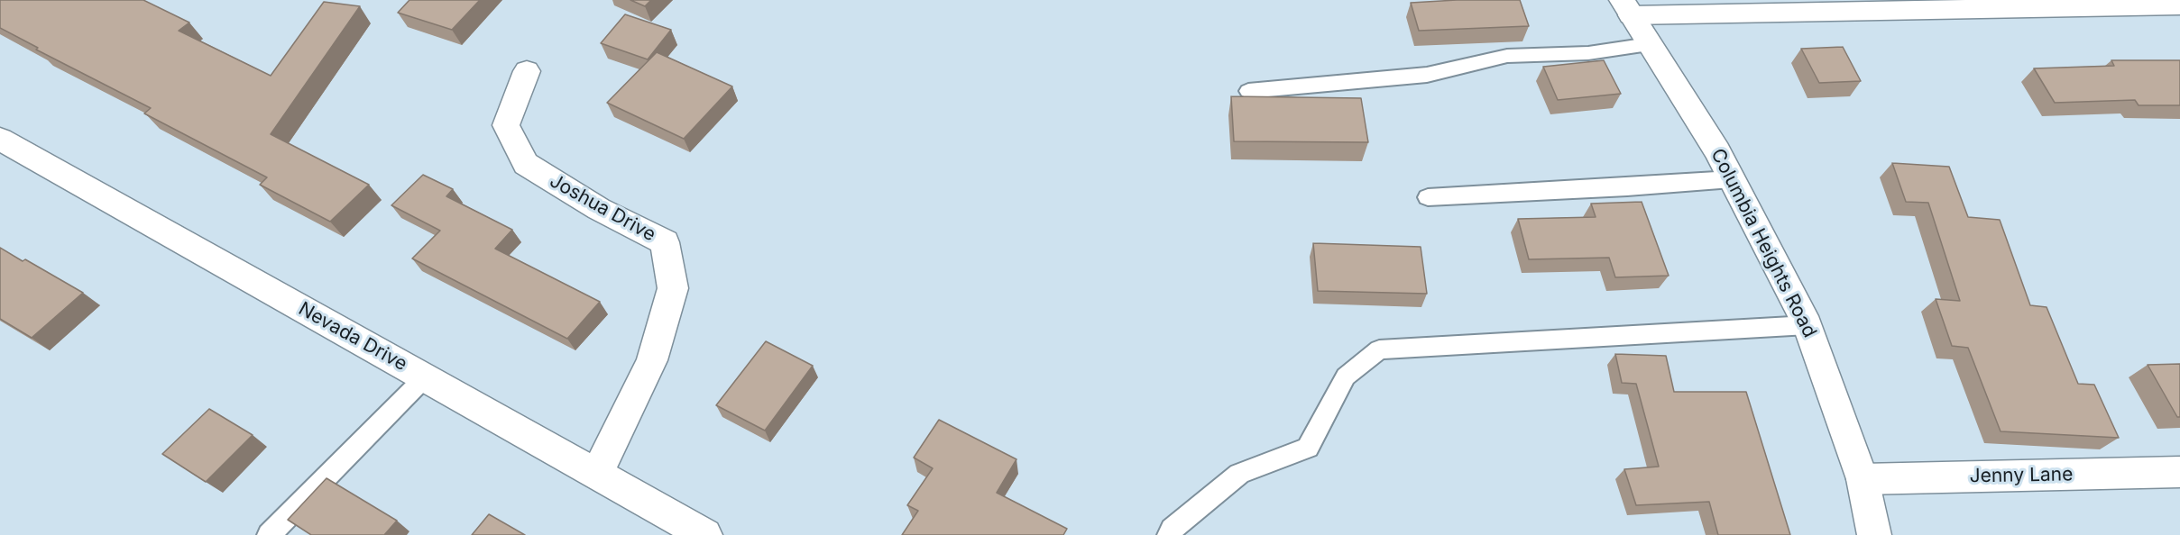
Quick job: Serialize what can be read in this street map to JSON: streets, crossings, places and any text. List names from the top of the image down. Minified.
{"streets":{"street":["Joshua Drive","Columbia Heights Road","Nevada Drive","Jenny Lane"]},"crossings":[["Joshua Drive","Nevada Drive"],["Columbia Heights Road","Jenny Lane"]]}
